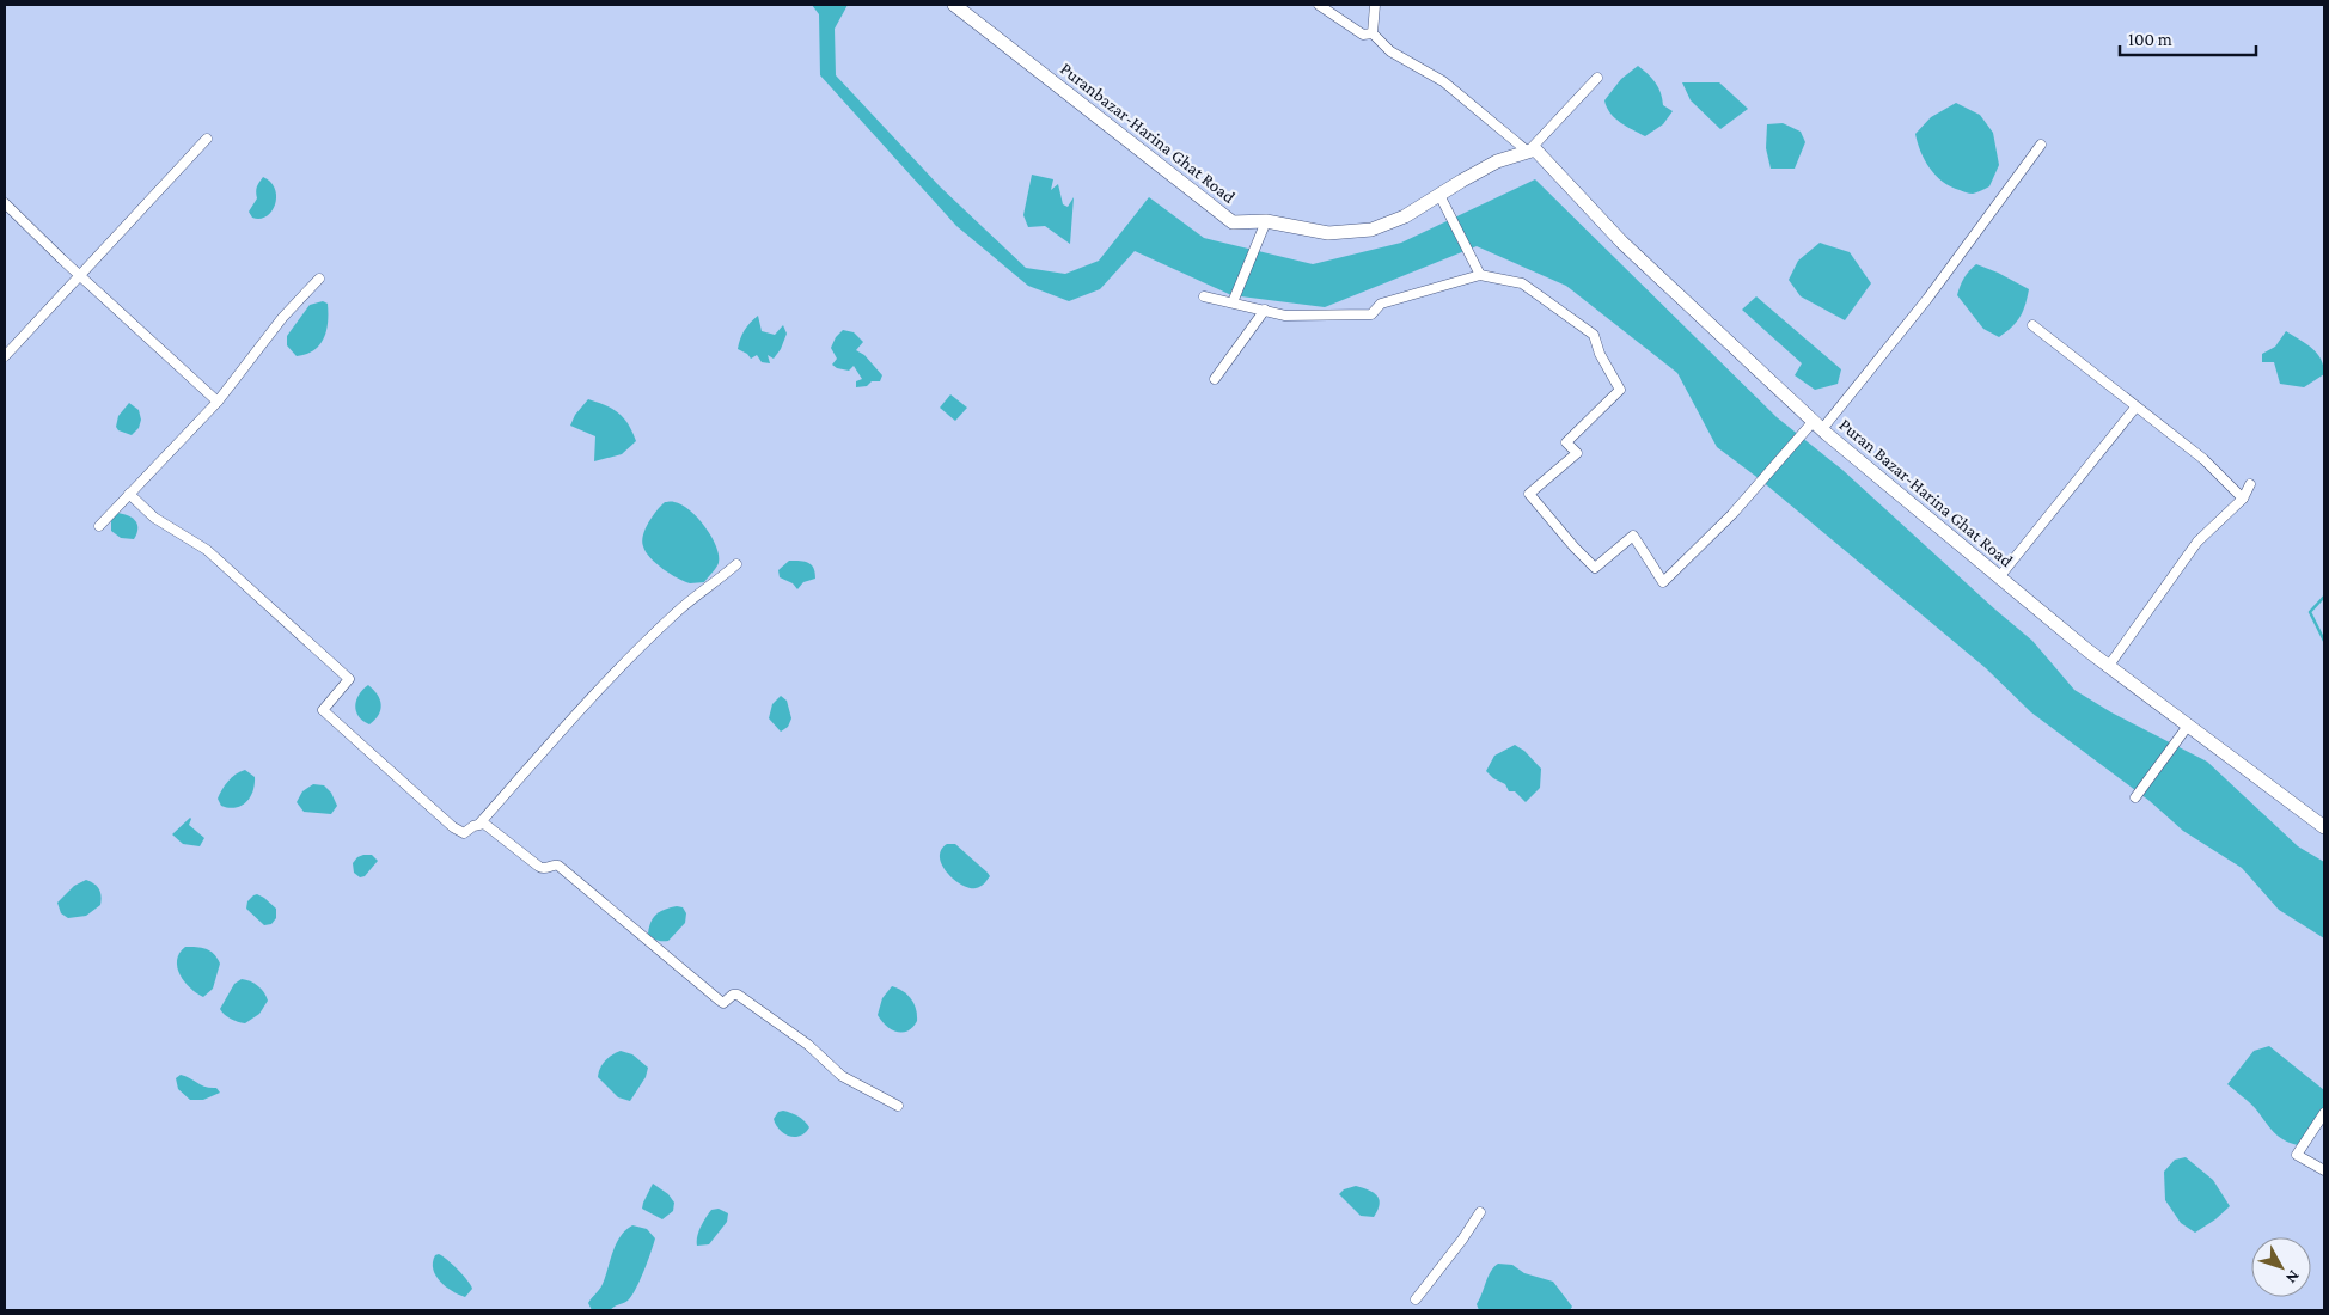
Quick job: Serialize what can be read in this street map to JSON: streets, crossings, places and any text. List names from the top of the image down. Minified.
{"streets":{"main road":["Puranbazar-Harina Ghat Road","Puran Bazar-Harina Ghat Road"]},"crossings":[["Puranbazar-Harina Ghat Road","Puran Bazar-Harina Ghat Road"]],"scale_bar":"100 m","north":"bottom right"}
